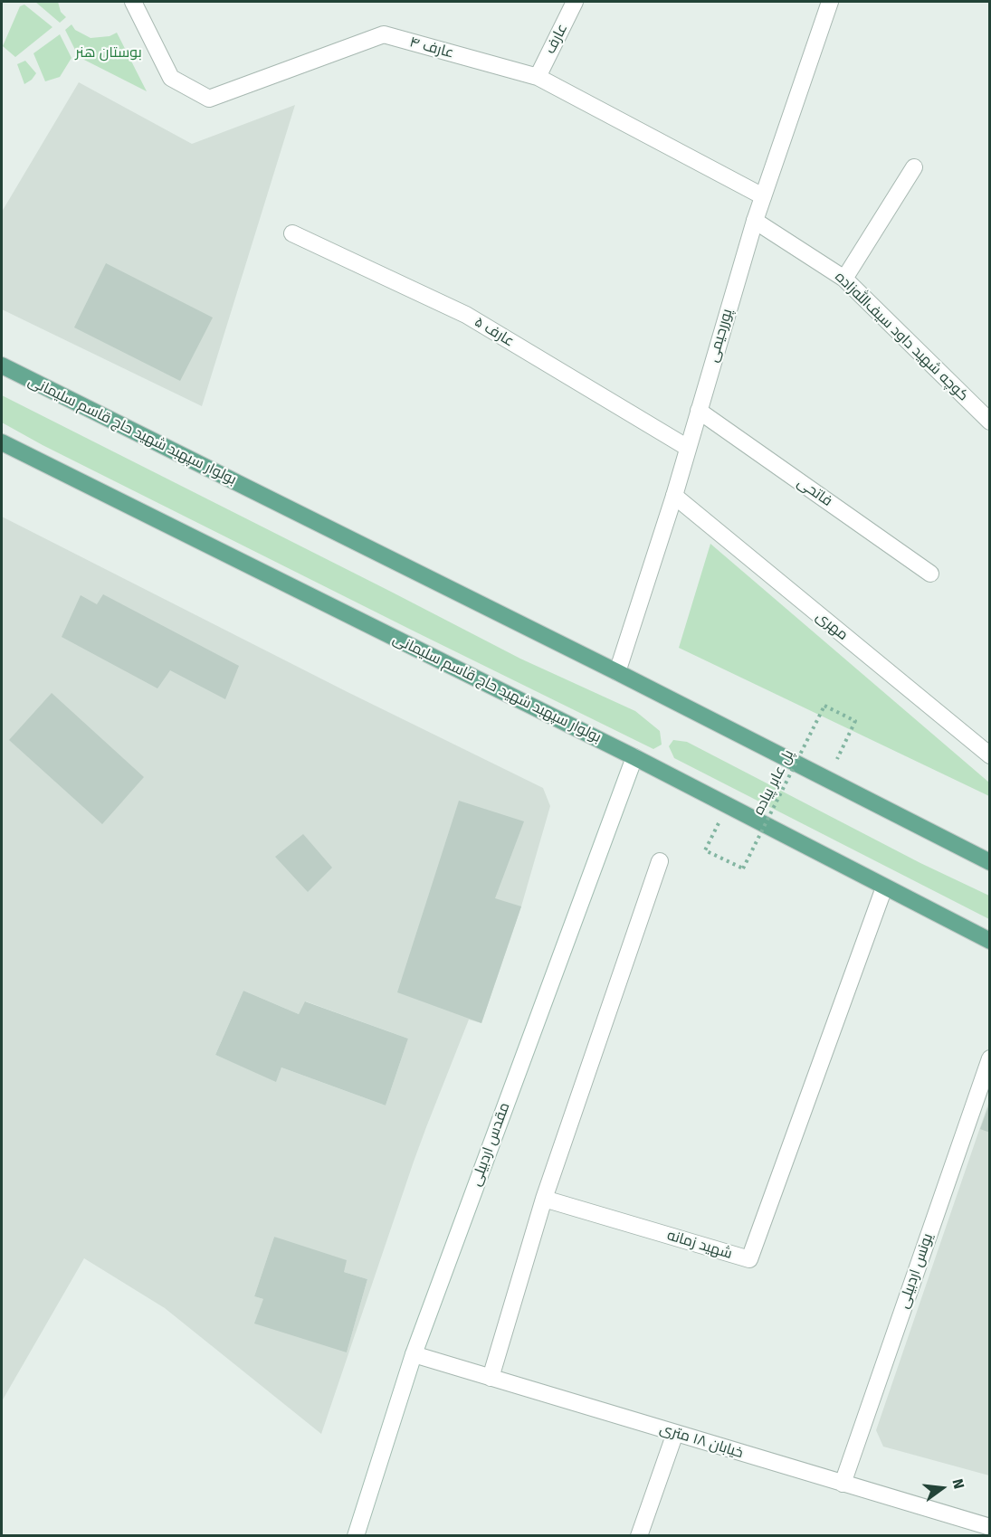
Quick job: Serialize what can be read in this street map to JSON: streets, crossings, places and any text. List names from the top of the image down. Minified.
{"streets":{"main road":["بولوار سپهبد شهید حاج قاسم سلیمانی"],"street":["عارف","عارف ۴","عارف ۵","پوررحیمی","کوچه شهید داود سیف‌الله‌زاده","فاتحی","مهری","مقدس اردبیلی","شهید زمانه","یونس اردبیلی","خیابان ۱۸ متری"],"path":["پل عابر پیاده"]},"crossings":[["عارف","عارف ۴"],["عارف ۴","پوررحیمی"],["عارف ۵","پوررحیمی"],["پوررحیمی","کوچه شهید داود سیف‌الله‌زاده"],["پوررحیمی","بولوار سپهبد شهید حاج قاسم سلیمانی"],["پوررحیمی","فاتحی"],["پوررحیمی","مهری"],["بولوار سپهبد شهید حاج قاسم سلیمانی","پل عابر پیاده"],["بولوار سپهبد شهید حاج قاسم سلیمانی","مقدس اردبیلی"],["بولوار سپهبد شهید حاج قاسم سلیمانی","شهید زمانه"],["مقدس اردبیلی","خیابان ۱۸ متری"],["یونس اردبیلی","خیابان ۱۸ متری"]],"parks":["بوستان هنر"],"north":"right"}
